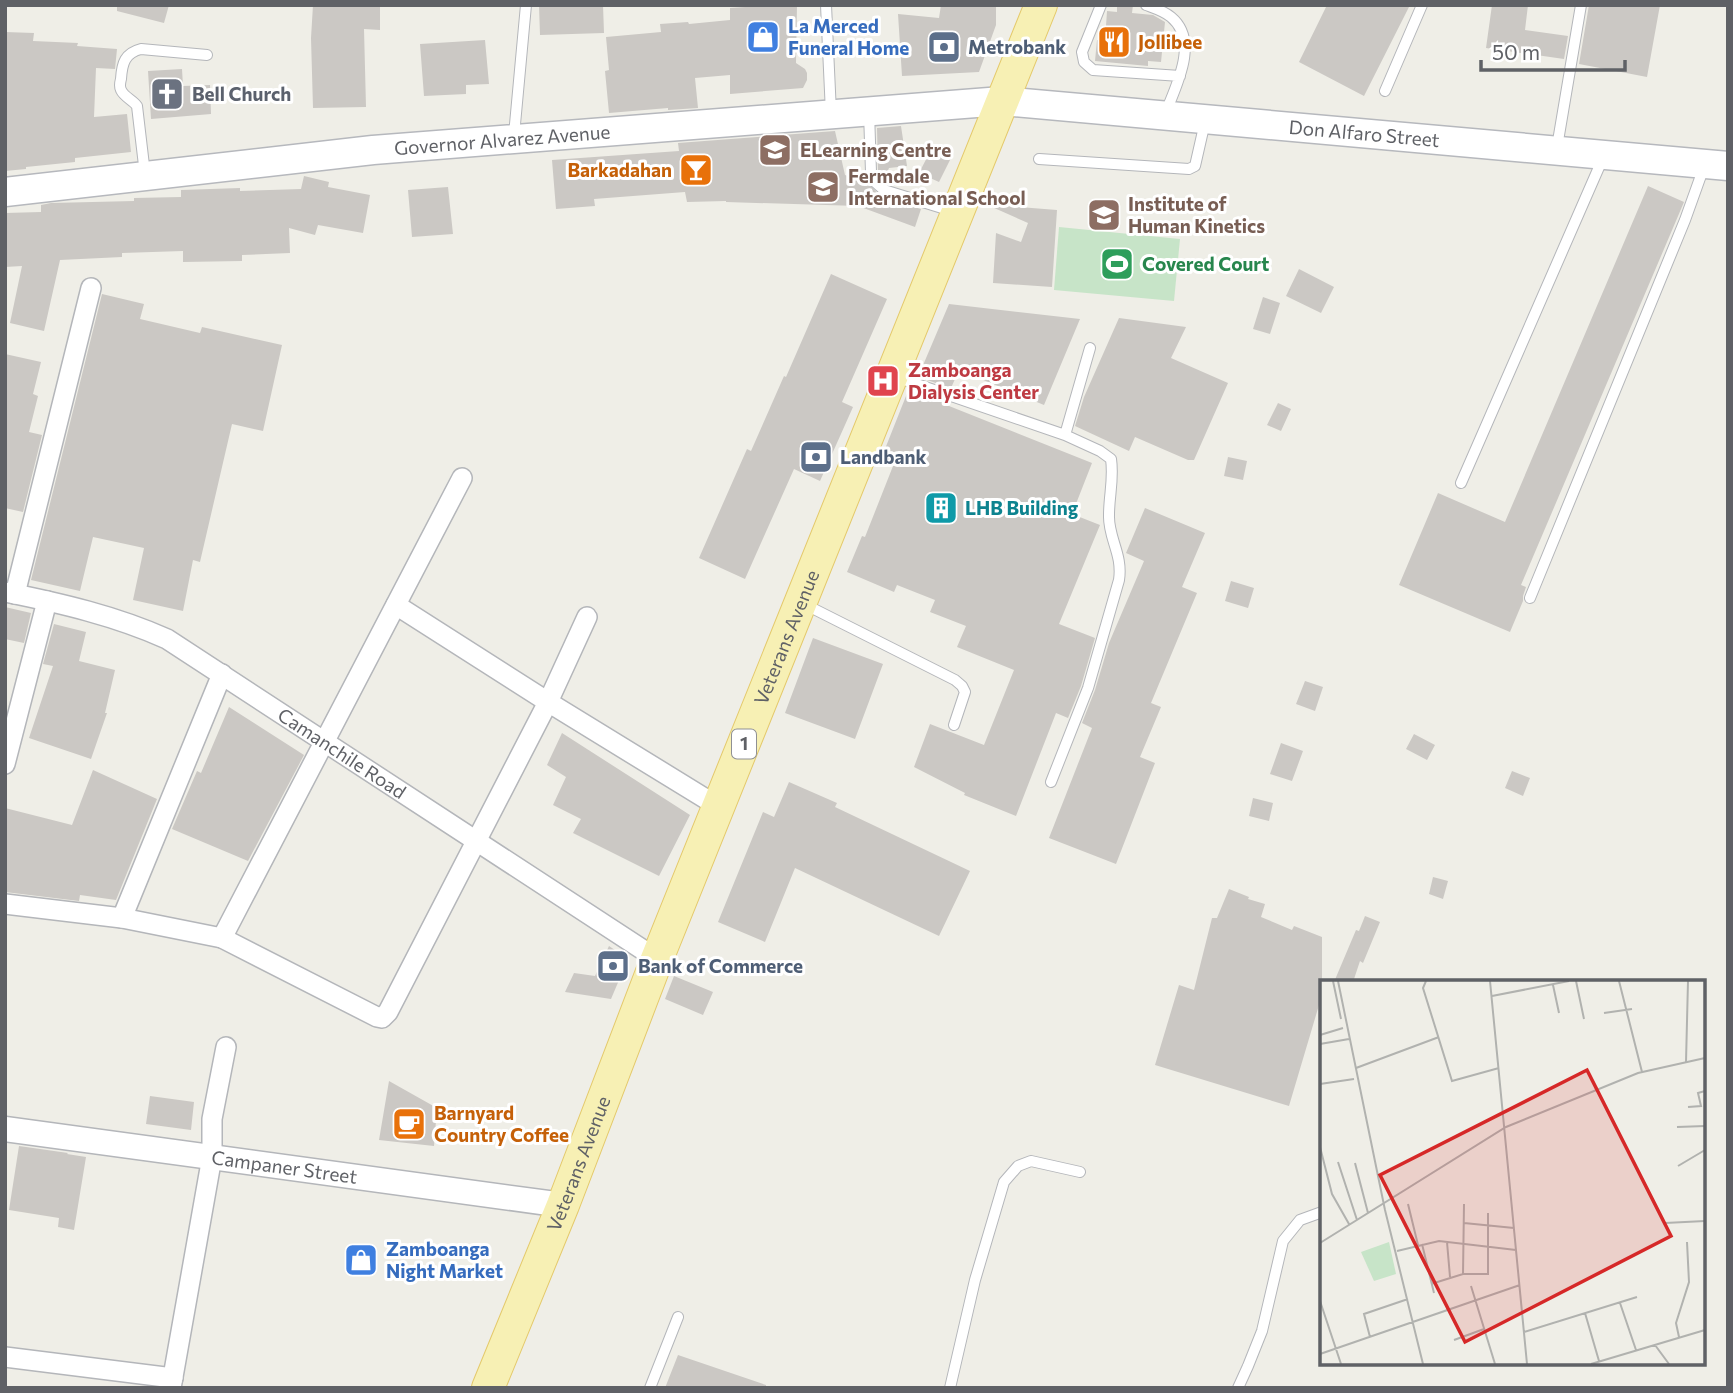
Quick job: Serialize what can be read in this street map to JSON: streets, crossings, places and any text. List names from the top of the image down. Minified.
{"streets":{"main road":["Don Alfaro Street","Governor Alvarez Avenue","Veterans Avenue","1"],"street":["Camanchile Road","Campaner Street"]},"crossings":[["Don Alfaro Street","Governor Alvarez Avenue"],["Don Alfaro Street","Veterans Avenue"],["Governor Alvarez Avenue","Veterans Avenue"],["Veterans Avenue","Camanchile Road"],["Veterans Avenue","Campaner Street"]],"places":{"shop":["La Merced Funeral Home","Zamboanga Night Market"],"restaurant":["Jollibee"],"bank":["Metrobank","Landbank","Bank of Commerce"],"church":["Bell Church"],"school or university":["ELearning Centre","Fermdale International School","Institute of Human Kinetics"],"bar":["Barkadahan"],"sports":["Covered Court"],"hospital":["Zamboanga Dialysis Center"],"building":["LHB Building"],"cafe":["Barnyard Country Coffee"]},"scale_bar":"50 m"}
